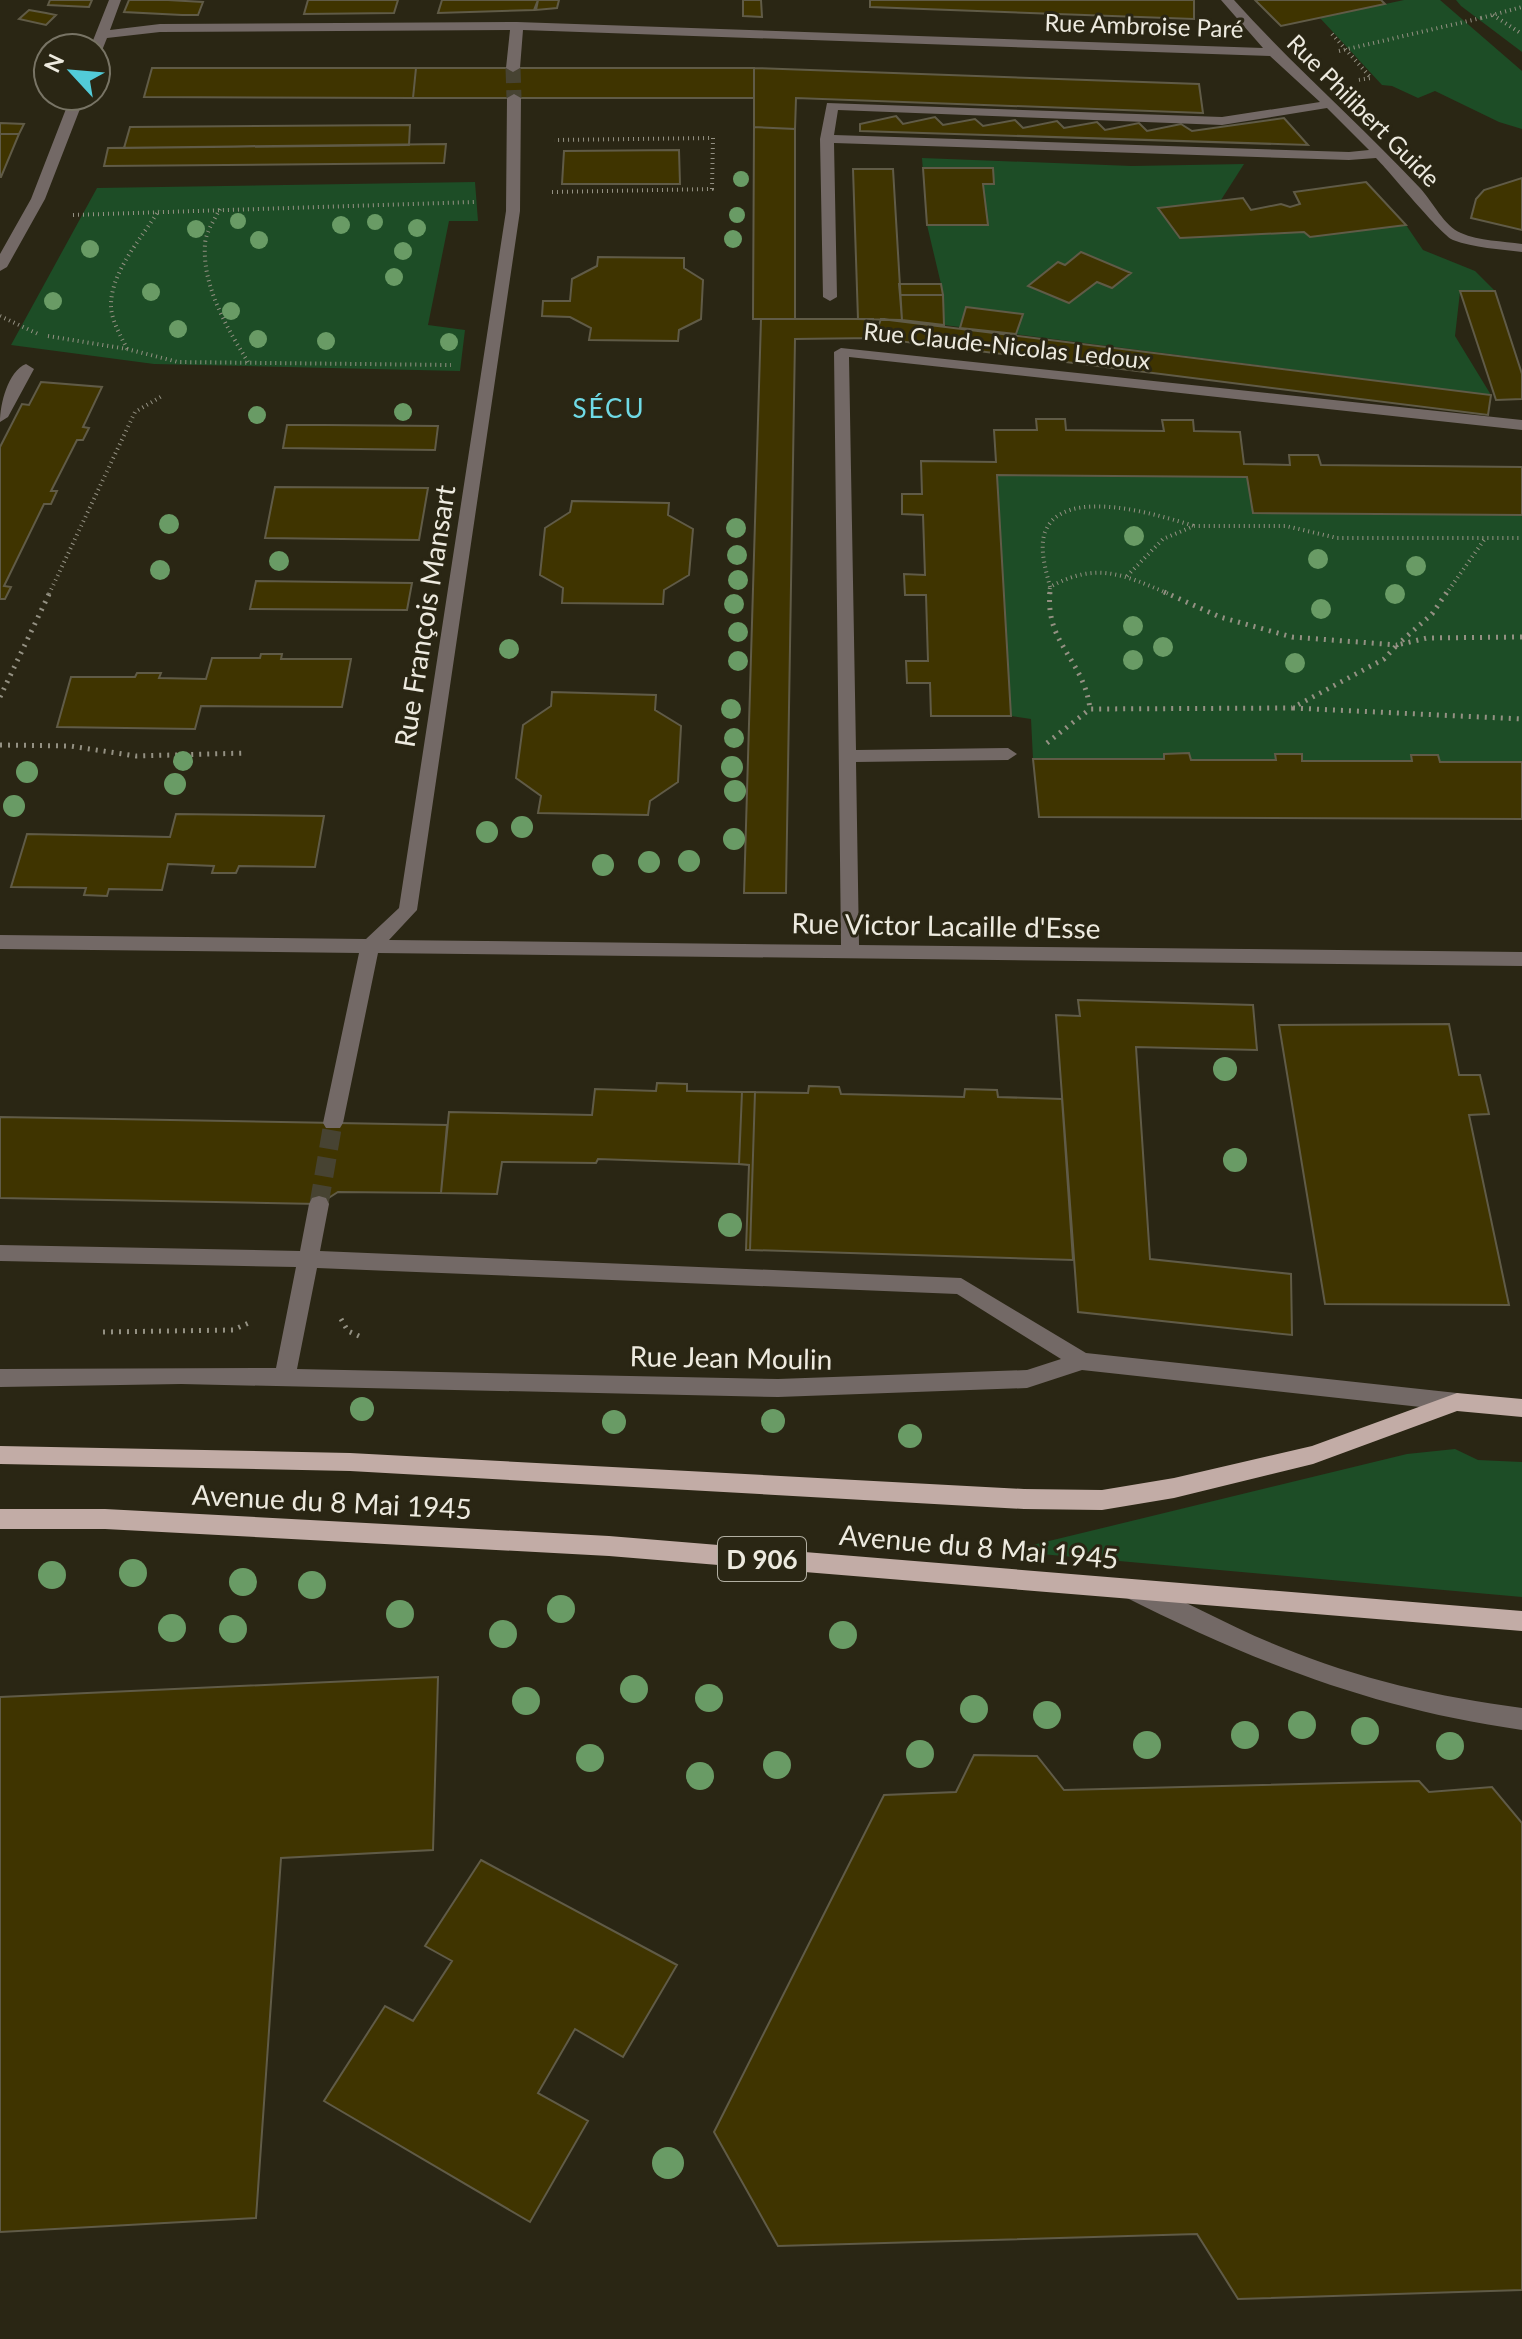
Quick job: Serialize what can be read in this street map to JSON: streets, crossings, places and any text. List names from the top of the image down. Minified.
{"streets":{"main road":["Avenue du 8 Mai 1945","D 906"],"street":["Rue Ambroise Paré","Rue Philibert Guide","Rue Claude-Nicolas Ledoux","Rue François Mansart","Rue Victor Lacaille d'Esse","Rue Jean Moulin"]},"crossings":[["Rue Ambroise Paré","Rue Philibert Guide"],["Rue Claude-Nicolas Ledoux","Rue Victor Lacaille d'Esse"],["Rue François Mansart","Rue Victor Lacaille d'Esse"]],"districts":["SÉCU"],"north":"top left"}
